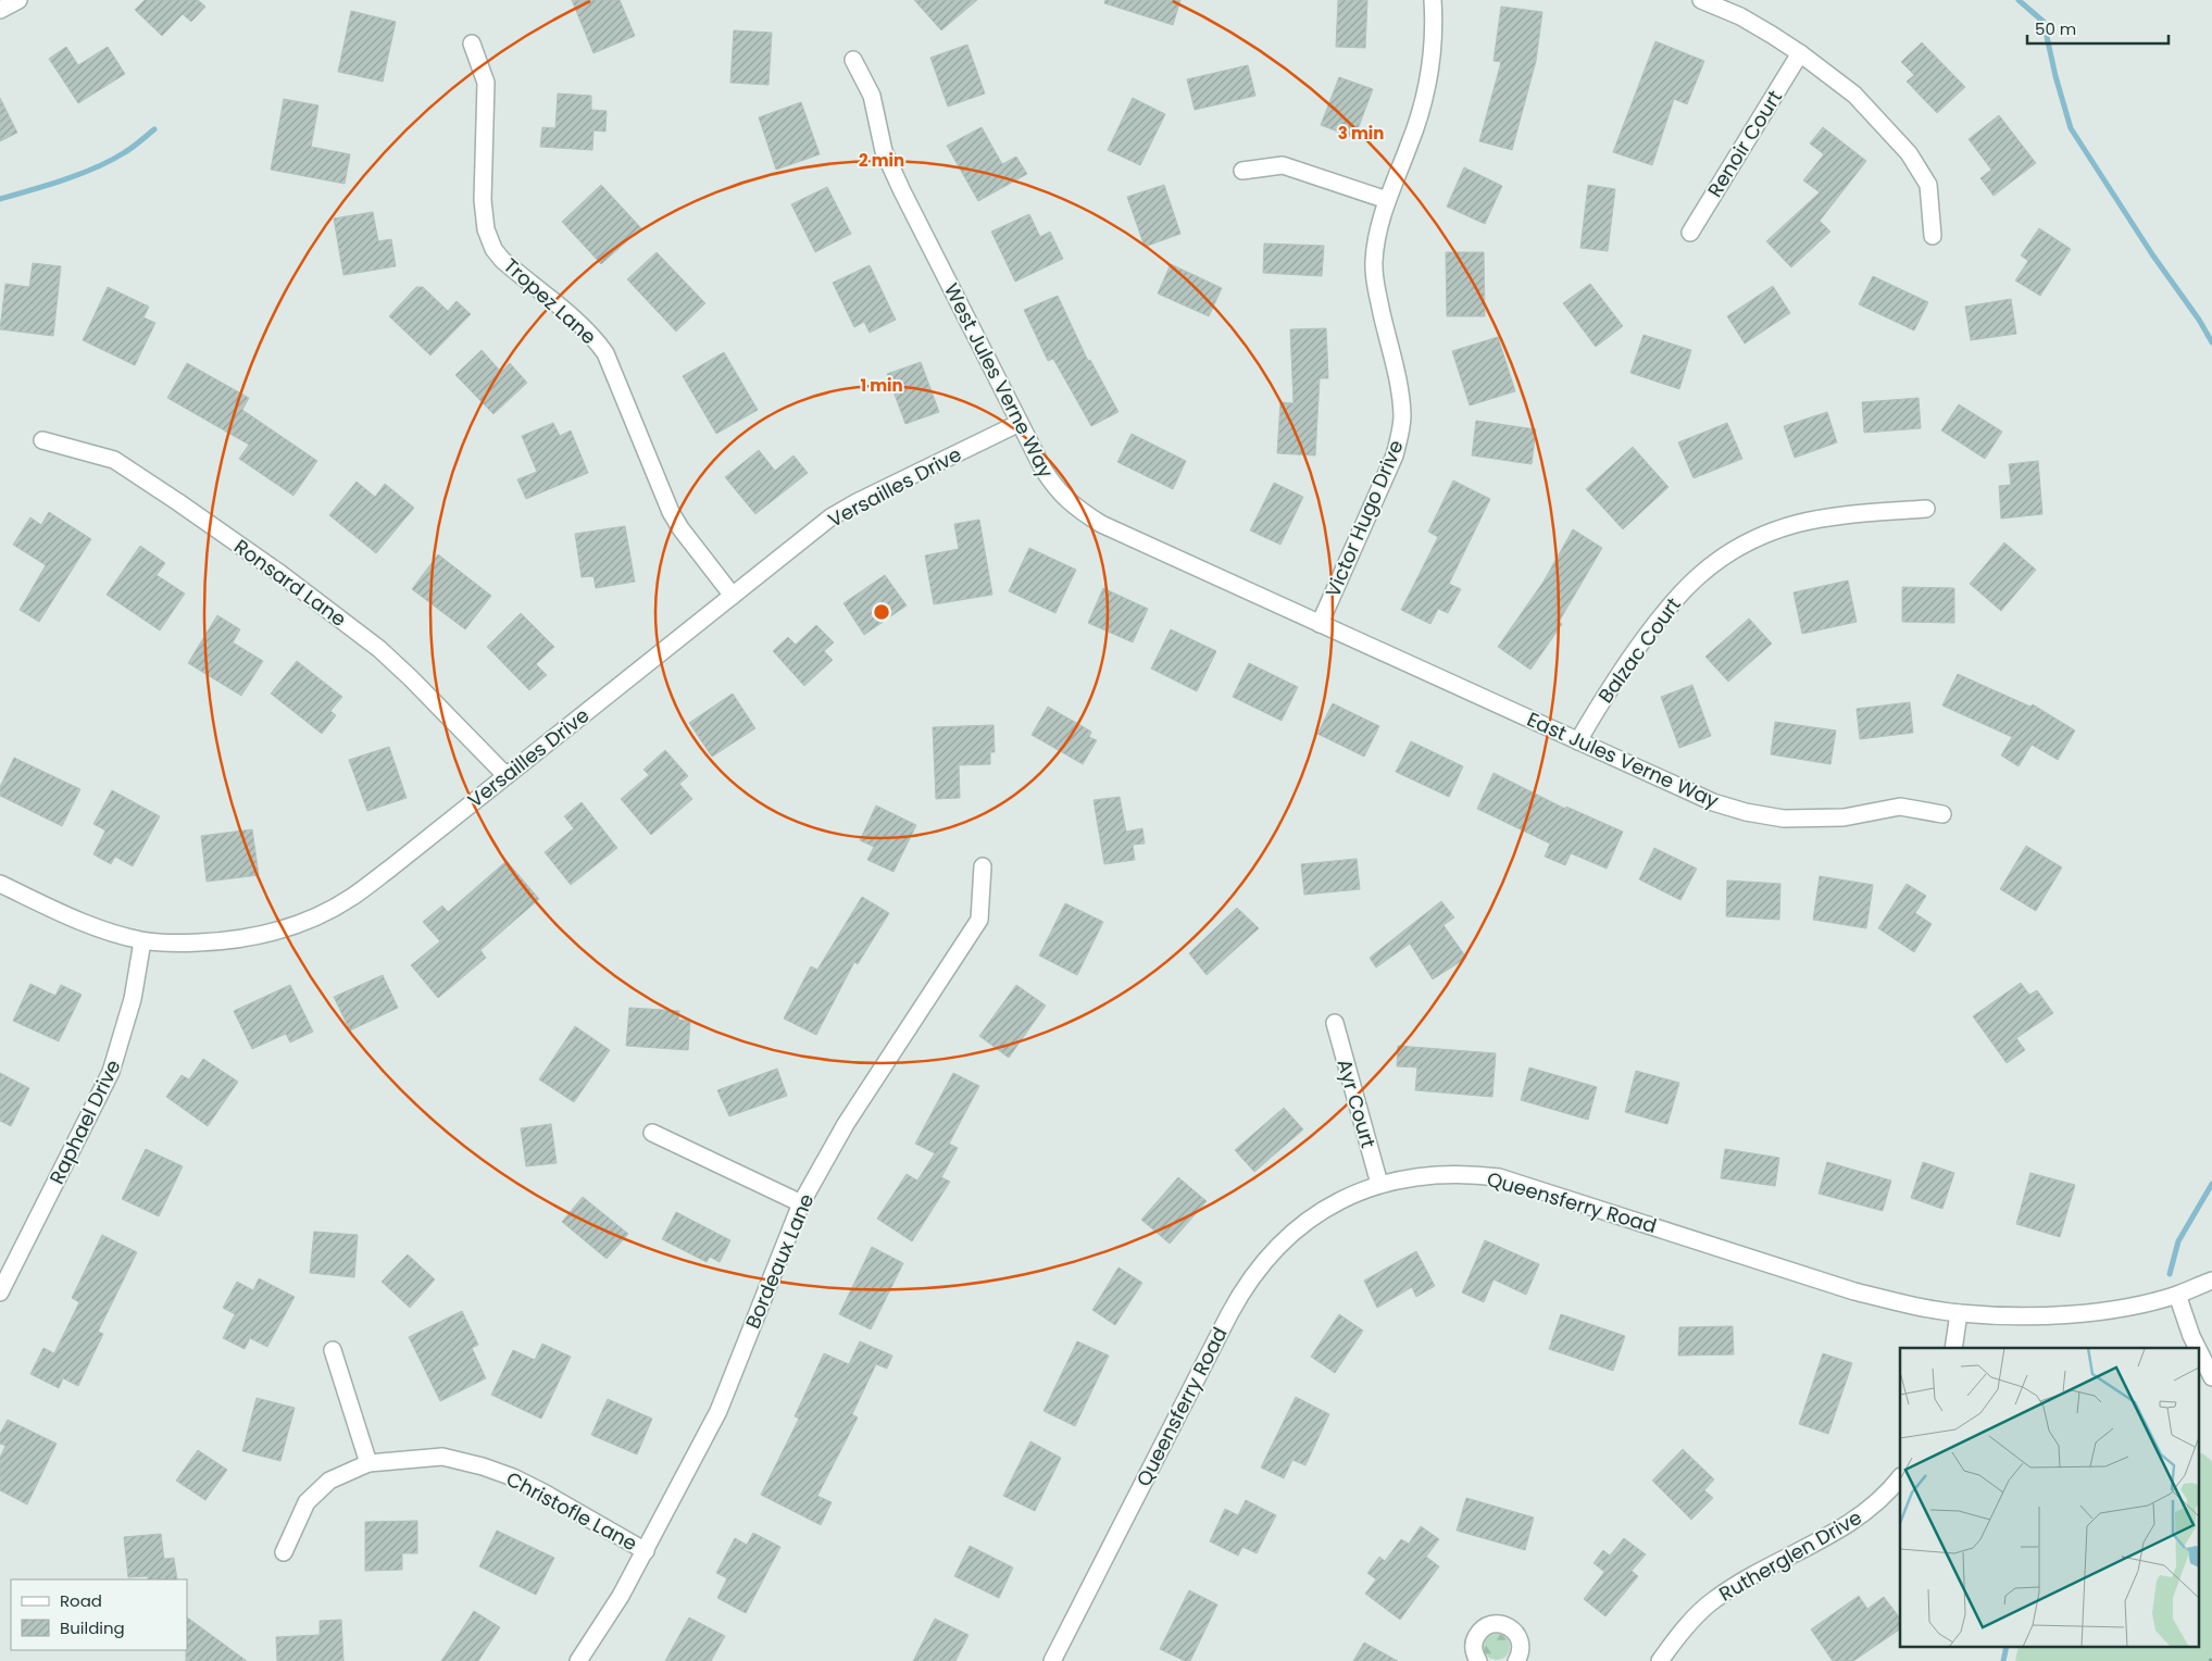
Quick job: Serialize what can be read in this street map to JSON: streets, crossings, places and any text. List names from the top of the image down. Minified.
{"streets":{"street":["Renoir Court","Tropez Lane","West Jules Verne Way","Versailles Drive","Victor Hugo Drive","Ronsard Lane","Balzac Court","East Jules Verne Way","Ayr Court","Raphael Drive","Queensferry Road","Bordeaux Lane","Christofle Lane","Rutherglen Drive"]},"crossings":[["Tropez Lane","Versailles Drive"],["West Jules Verne Way","Versailles Drive"],["West Jules Verne Way","Victor Hugo Drive"],["West Jules Verne Way","East Jules Verne Way"],["Versailles Drive","Ronsard Lane"],["Versailles Drive","Raphael Drive"],["Victor Hugo Drive","East Jules Verne Way"],["Balzac Court","East Jules Verne Way"],["Ayr Court","Queensferry Road"],["Bordeaux Lane","Christofle Lane"]],"legend":["Road","Building"],"scale_bar":"50 m","rings":["3 min","2 min","1 min"]}
